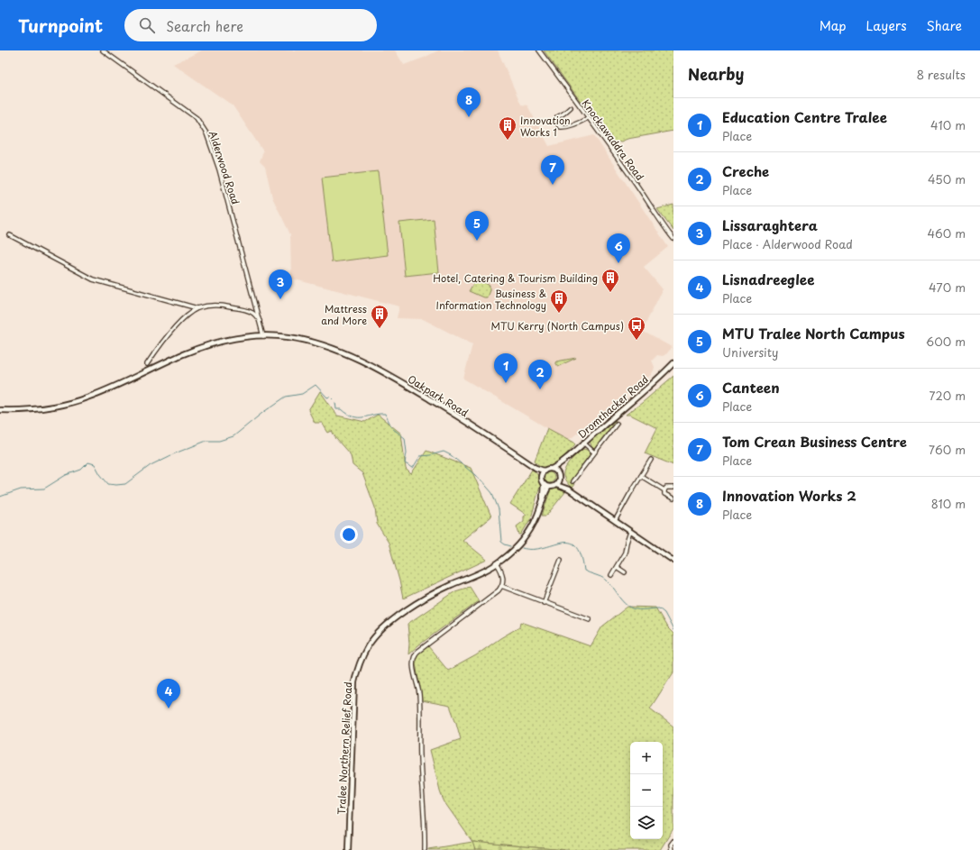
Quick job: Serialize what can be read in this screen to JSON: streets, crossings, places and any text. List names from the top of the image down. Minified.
{"streets":{"main road":["Oakpark Road","Dromthacker Road","Tralee Northern Relief Road"],"street":["Knockawaddra Road","Alderwood Road"]},"crossings":[["Alderwood Road","Oakpark Road"]],"places":{"building":["Innovation Works 1","Hotel, Catering & Tourism Building","Business & Information Technology","Mattress and More"],"bus stop":["MTU Kerry (North Campus)"]},"page":{"header":"Turnpoint","search":"Search here","nav":["Map","Layers","Share"],"heading":["Nearby","8 results"],"pins":["8","7","5","6","3","1","2","4"],"list":[{"mark":"1","name":"Education Centre Tralee","note":"Place","value":"410 m"},{"mark":"2","name":"Creche","note":"Place","value":"450 m"},{"mark":"3","name":"Lissaraghtera","note":"Place · Alderwood Road","value":"460 m"},{"mark":"4","name":"Lisnadreeglee","note":"Place","value":"470 m"},{"mark":"5","name":"MTU Tralee North Campus","note":"University","value":"600 m"},{"mark":"6","name":"Canteen","note":"Place","value":"720 m"},{"mark":"7","name":"Tom Crean Business Centre","note":"Place","value":"760 m"},{"mark":"8","name":"Innovation Works 2","note":"Place","value":"810 m"}],"map_buttons":["+","−"]}}
